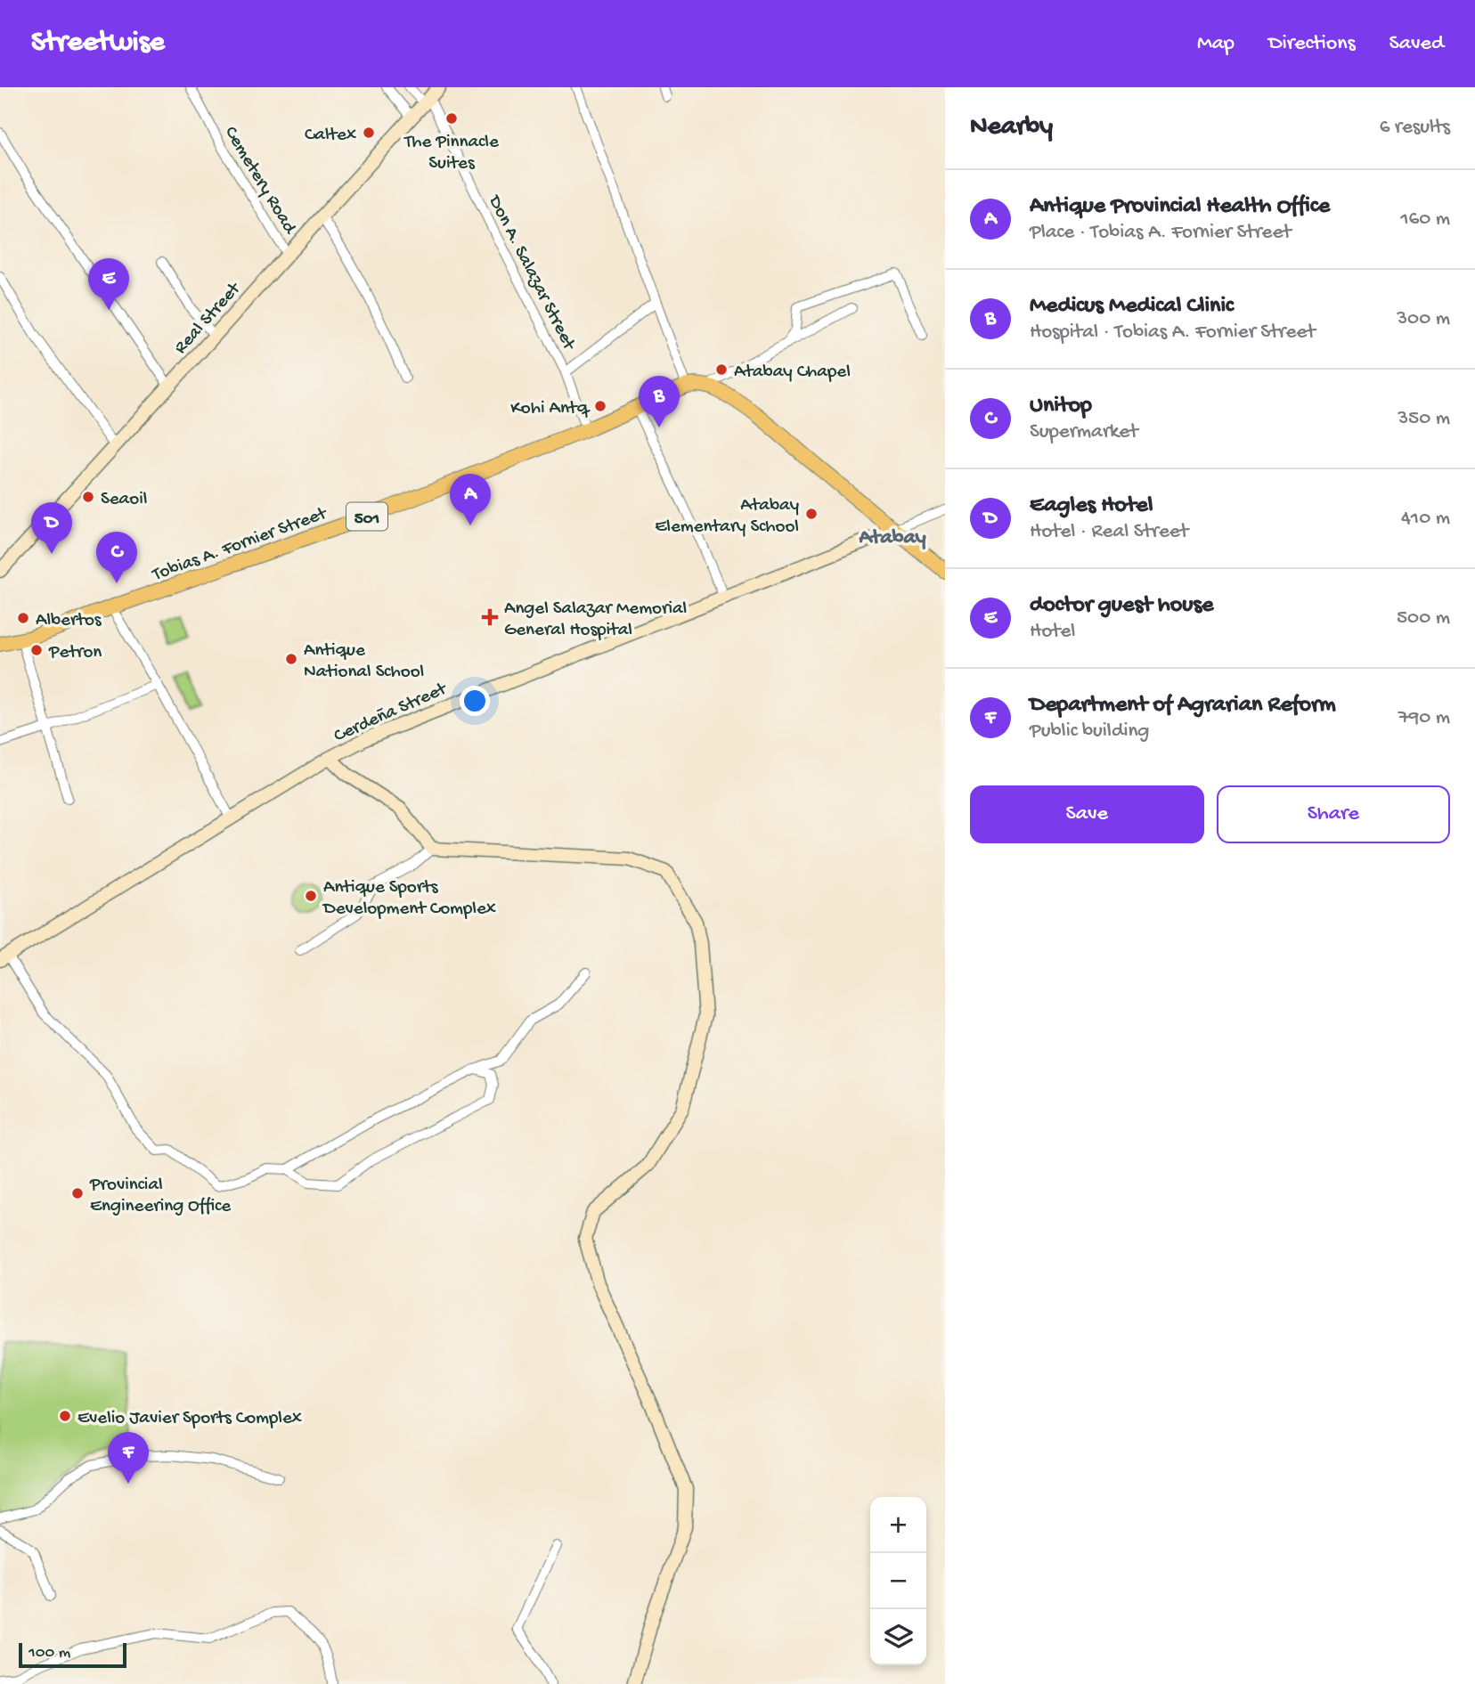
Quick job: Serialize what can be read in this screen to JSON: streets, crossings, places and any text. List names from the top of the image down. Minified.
{"streets":{"main road":["Real Street","501","Tobias A. Fornier Street","Cerdeña Street"],"street":["Cemetery Road","Don A. Salazar Street"]},"crossings":[["Cemetery Road","Real Street"],["Don A. Salazar Street","Real Street"],["Don A. Salazar Street","Tobias A. Fornier Street"],["Tobias A. Fornier Street","Cerdeña Street"]],"districts":["Atabay"],"places":{"other":["The Pinnacle Suites","Caltex","Atabay Chapel","Kohi Antq","Seaoil","Atabay Elementary School","Albertos","Petron","Antique National School","Antique Sports Development Complex","Provincial Engineering Office","Evelio Javier Sports Complex"],"health":["Angel Salazar Memorial General Hospital"]},"scale_bar":"100 m","page":{"header":"Streetwise","nav":["Map","Directions","Saved"],"heading":["Nearby","6 results"],"list":[{"mark":"A","name":"Antique Provincial Health Office","note":"Place · Tobias A. Fornier Street","value":"160 m"},{"mark":"B","name":"Medicus Medical Clinic","note":"Hospital · Tobias A. Fornier Street","value":"300 m"},{"mark":"C","name":"Unitop","note":"Supermarket","value":"350 m"},{"mark":"D","name":"Eagles Hotel","note":"Hotel · Real Street","value":"410 m"},{"mark":"E","name":"doctor guest house","note":"Hotel","value":"500 m"},{"mark":"F","name":"Department of Agrarian Reform","note":"Public building","value":"790 m"}],"pins":["E","B","A","D","C","F"],"buttons":["Save","Share"],"map_buttons":["+","−"],"scale":"100 m"}}
